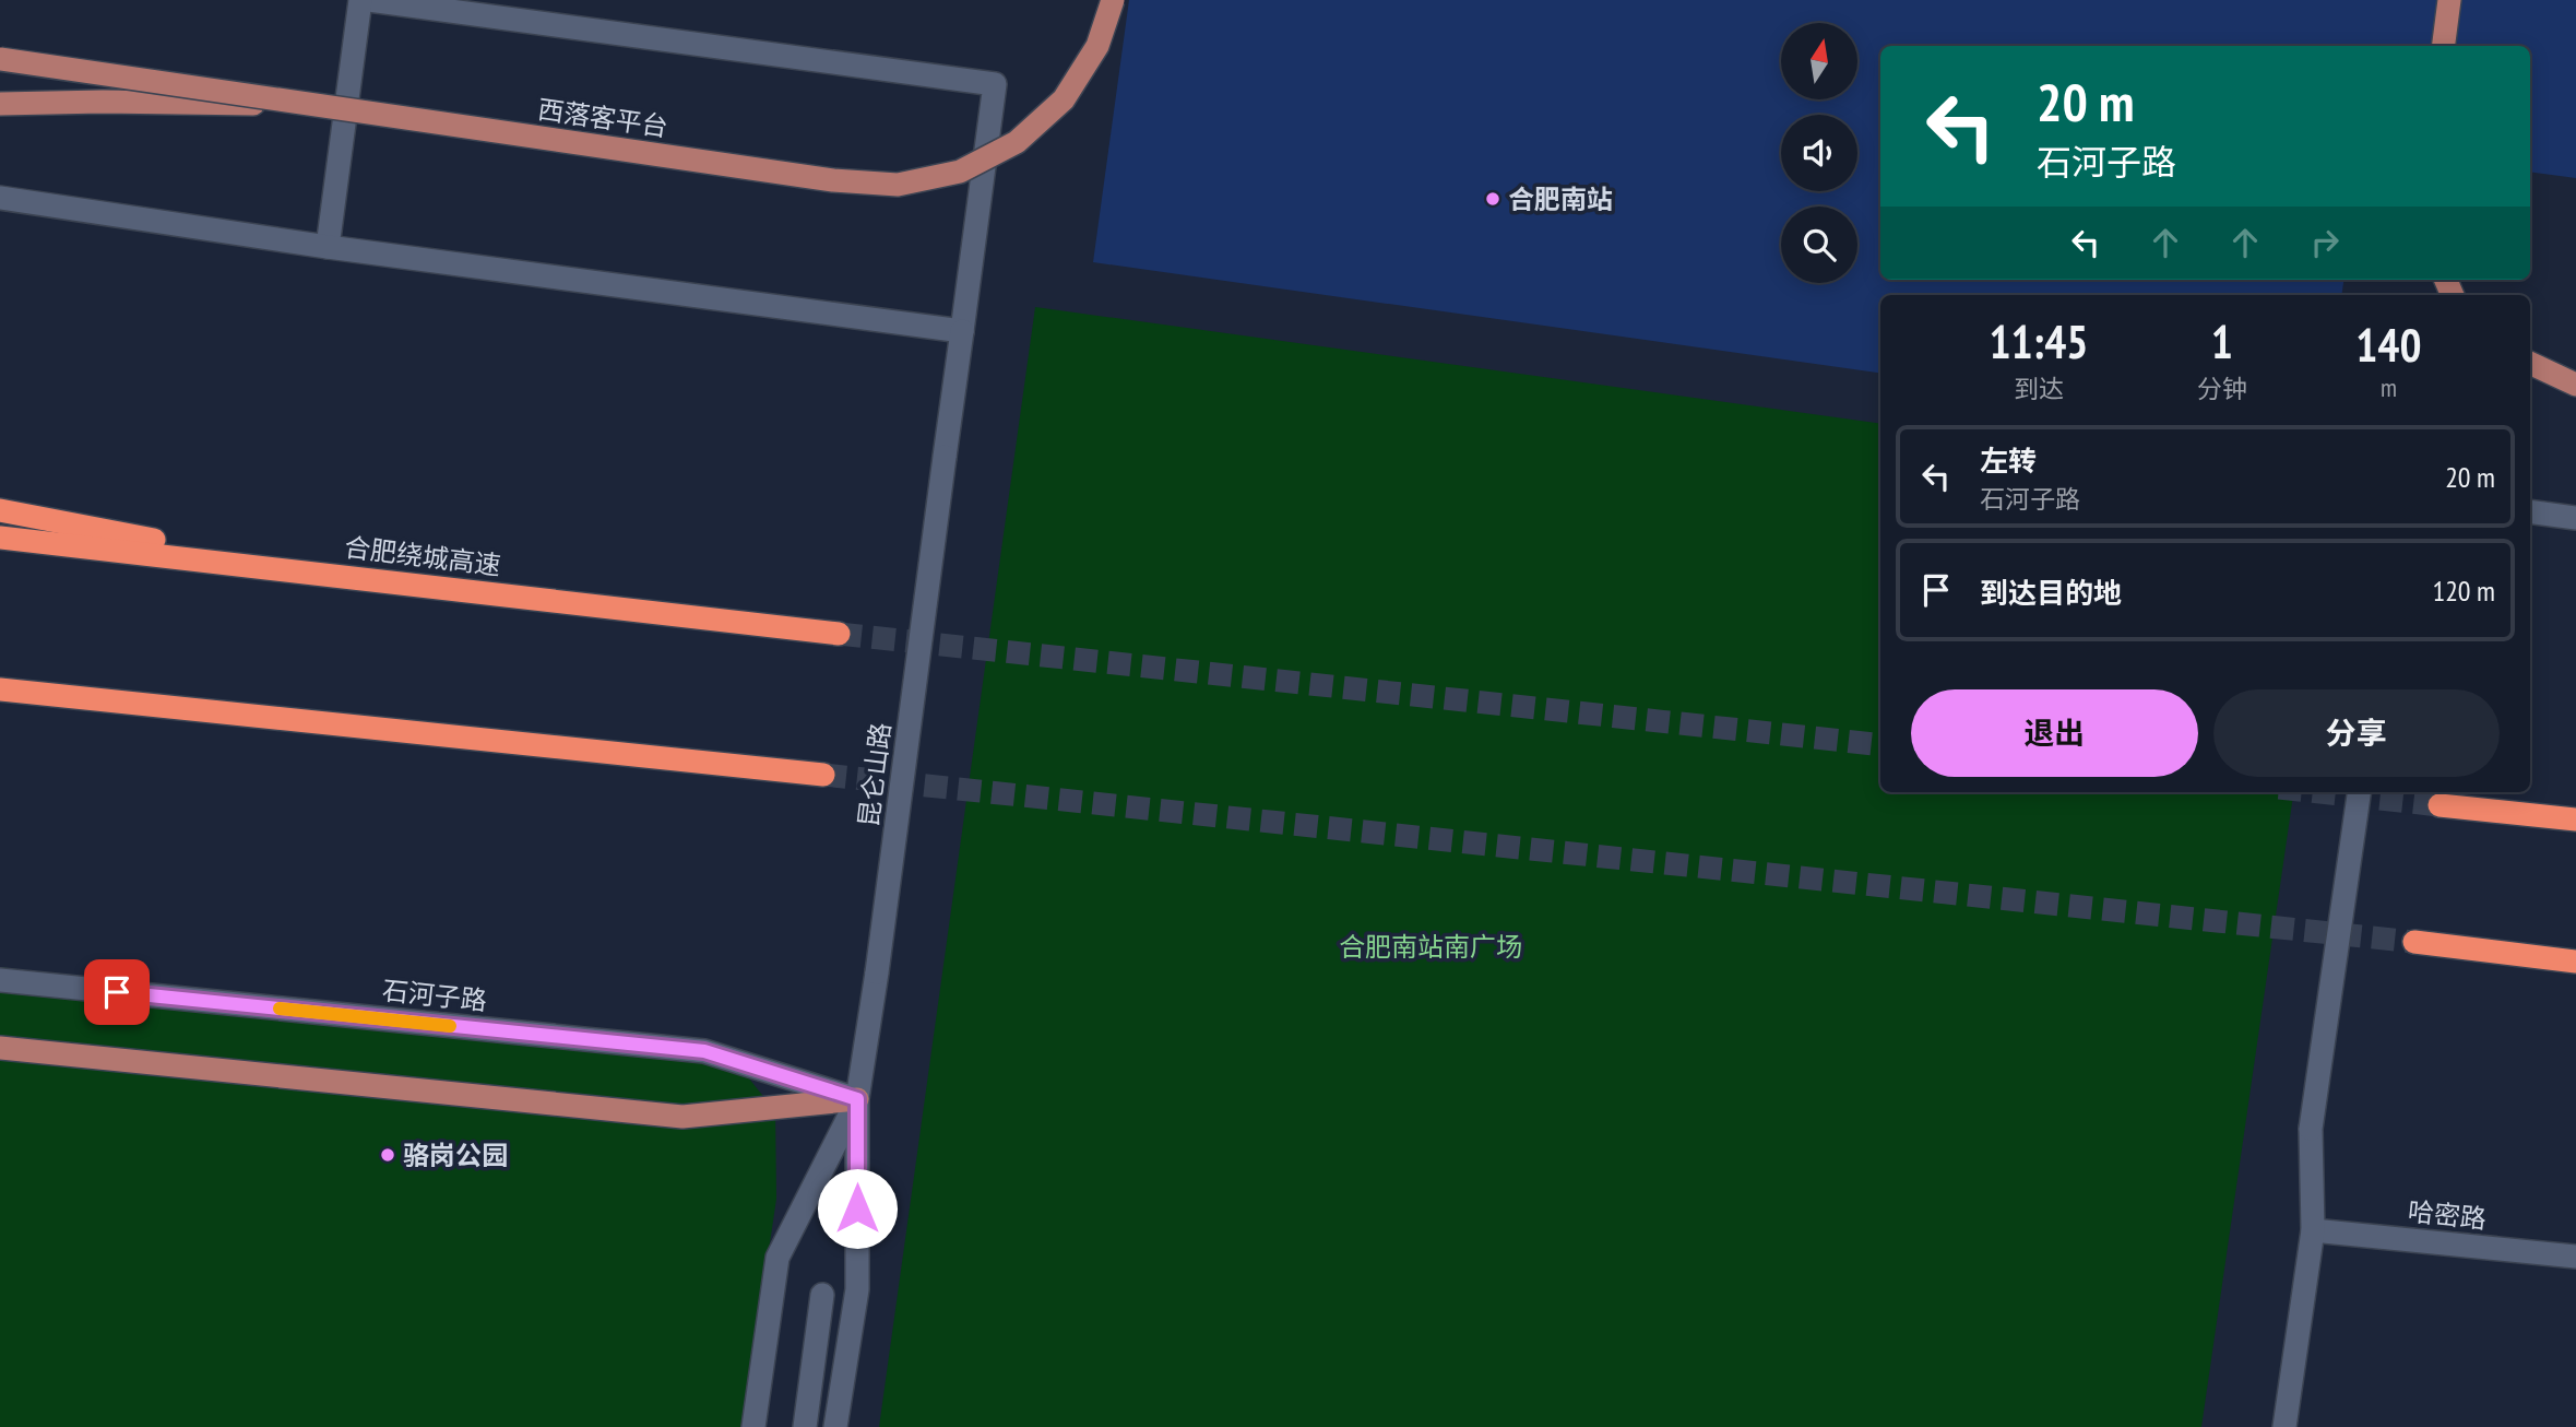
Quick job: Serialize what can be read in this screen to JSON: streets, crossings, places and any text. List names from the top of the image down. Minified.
{"streets":{"highway":["合肥绕城高速"],"main road":["西落客平台"],"street":["昆仑山路","石河子路","哈密路"]},"crossings":[["昆仑山路","石河子路"]],"parks":["合肥南站南广场"],"places":["合肥南站","骆岗公园"],"north":"top","page":{"turn":["20 m","石河子路"],"eta":["11:45","到达","1","分钟","140","m"],"list":[{"name":"左转","note":"石河子路","value":"20 m"},{"name":"到达目的地","value":"120 m"}],"buttons":["退出","分享"]}}
